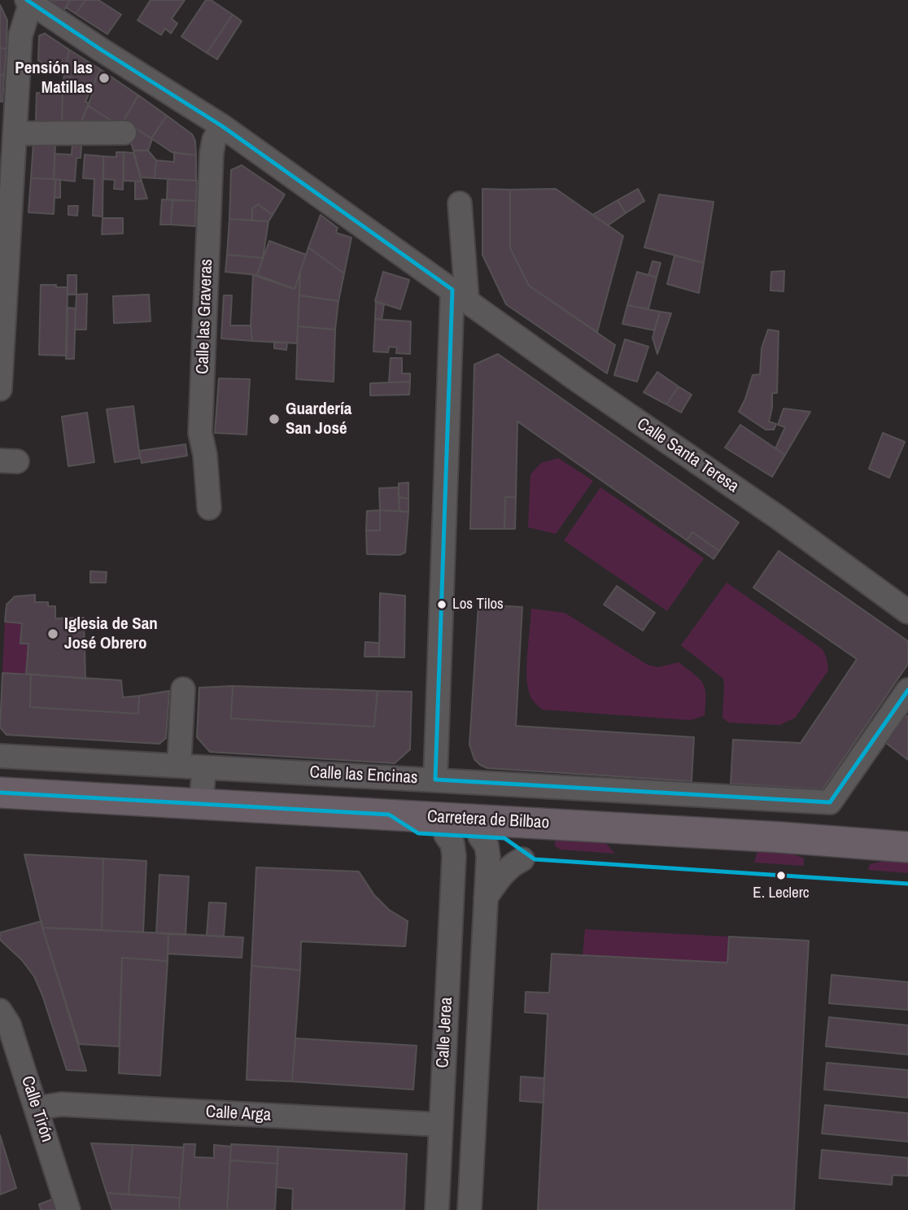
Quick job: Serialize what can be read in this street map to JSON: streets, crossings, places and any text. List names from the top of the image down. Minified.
{"streets":{"main road":["Carretera de Bilbao"],"street":["Calle las Graveras","Calle Santa Teresa","Calle las Encinas","Calle Jerea","Calle Tirón","Calle Arga"]},"crossings":[["Calle las Graveras","Calle Santa Teresa"],["Carretera de Bilbao","Calle Jerea"],["Calle Jerea","Calle Arga"],["Calle Tirón","Calle Arga"]],"places":["Pensión las Matillas","Guardería San José","Los Tilos","Iglesia de San José Obrero","E. Leclerc"]}
